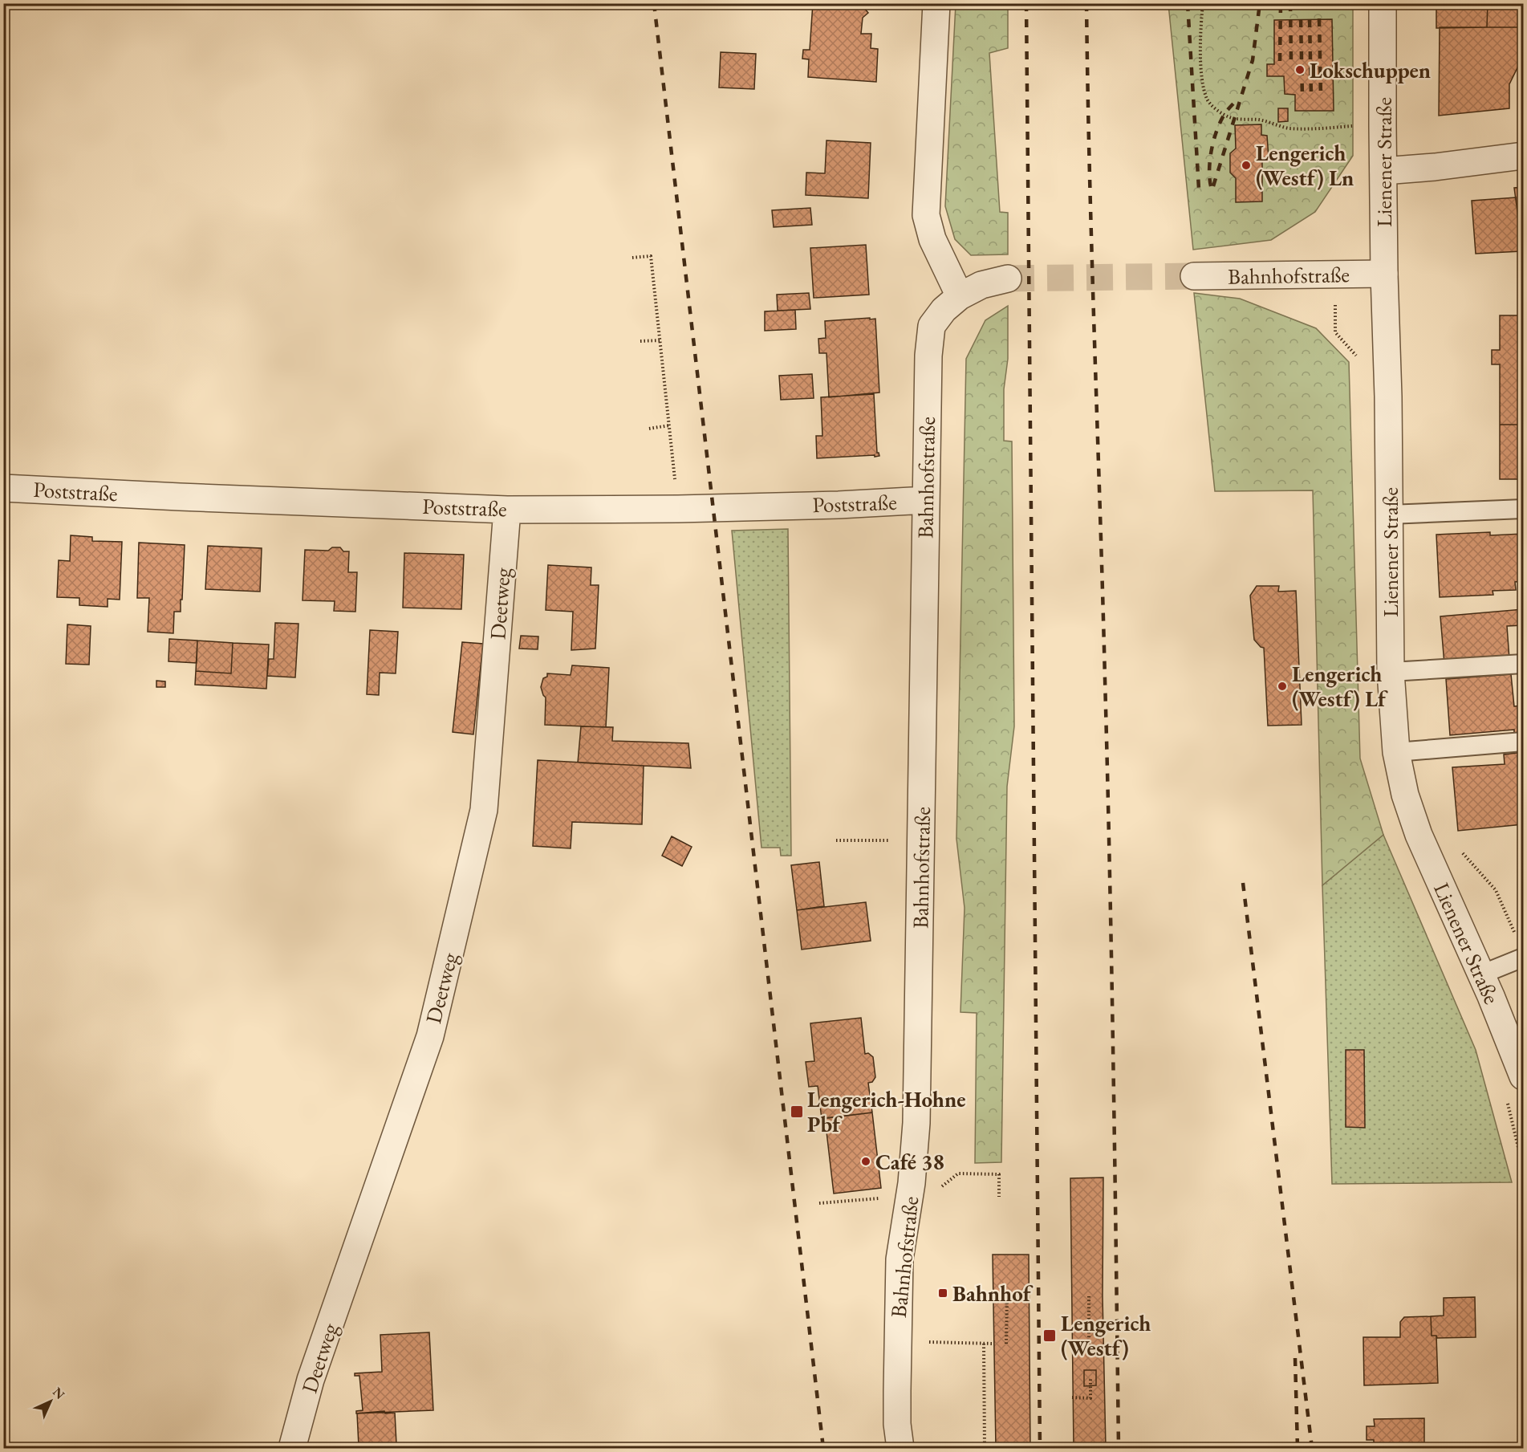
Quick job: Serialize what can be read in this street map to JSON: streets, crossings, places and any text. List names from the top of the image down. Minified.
{"streets":{"street":["Lienener Straße","Bahnhofstraße","Poststraße","Deetweg"]},"crossings":[["Lienener Straße","Bahnhofstraße"],["Bahnhofstraße","Poststraße"],["Poststraße","Deetweg"]],"places":{"other":["Lokschuppen","Lengerich (Westf) Ln","Lengerich (Westf) Lf","Café 38"],"transit":["Lengerich-Hohne Pbf","Bahnhof","Lengerich (Westf)"]},"north":"top right"}
